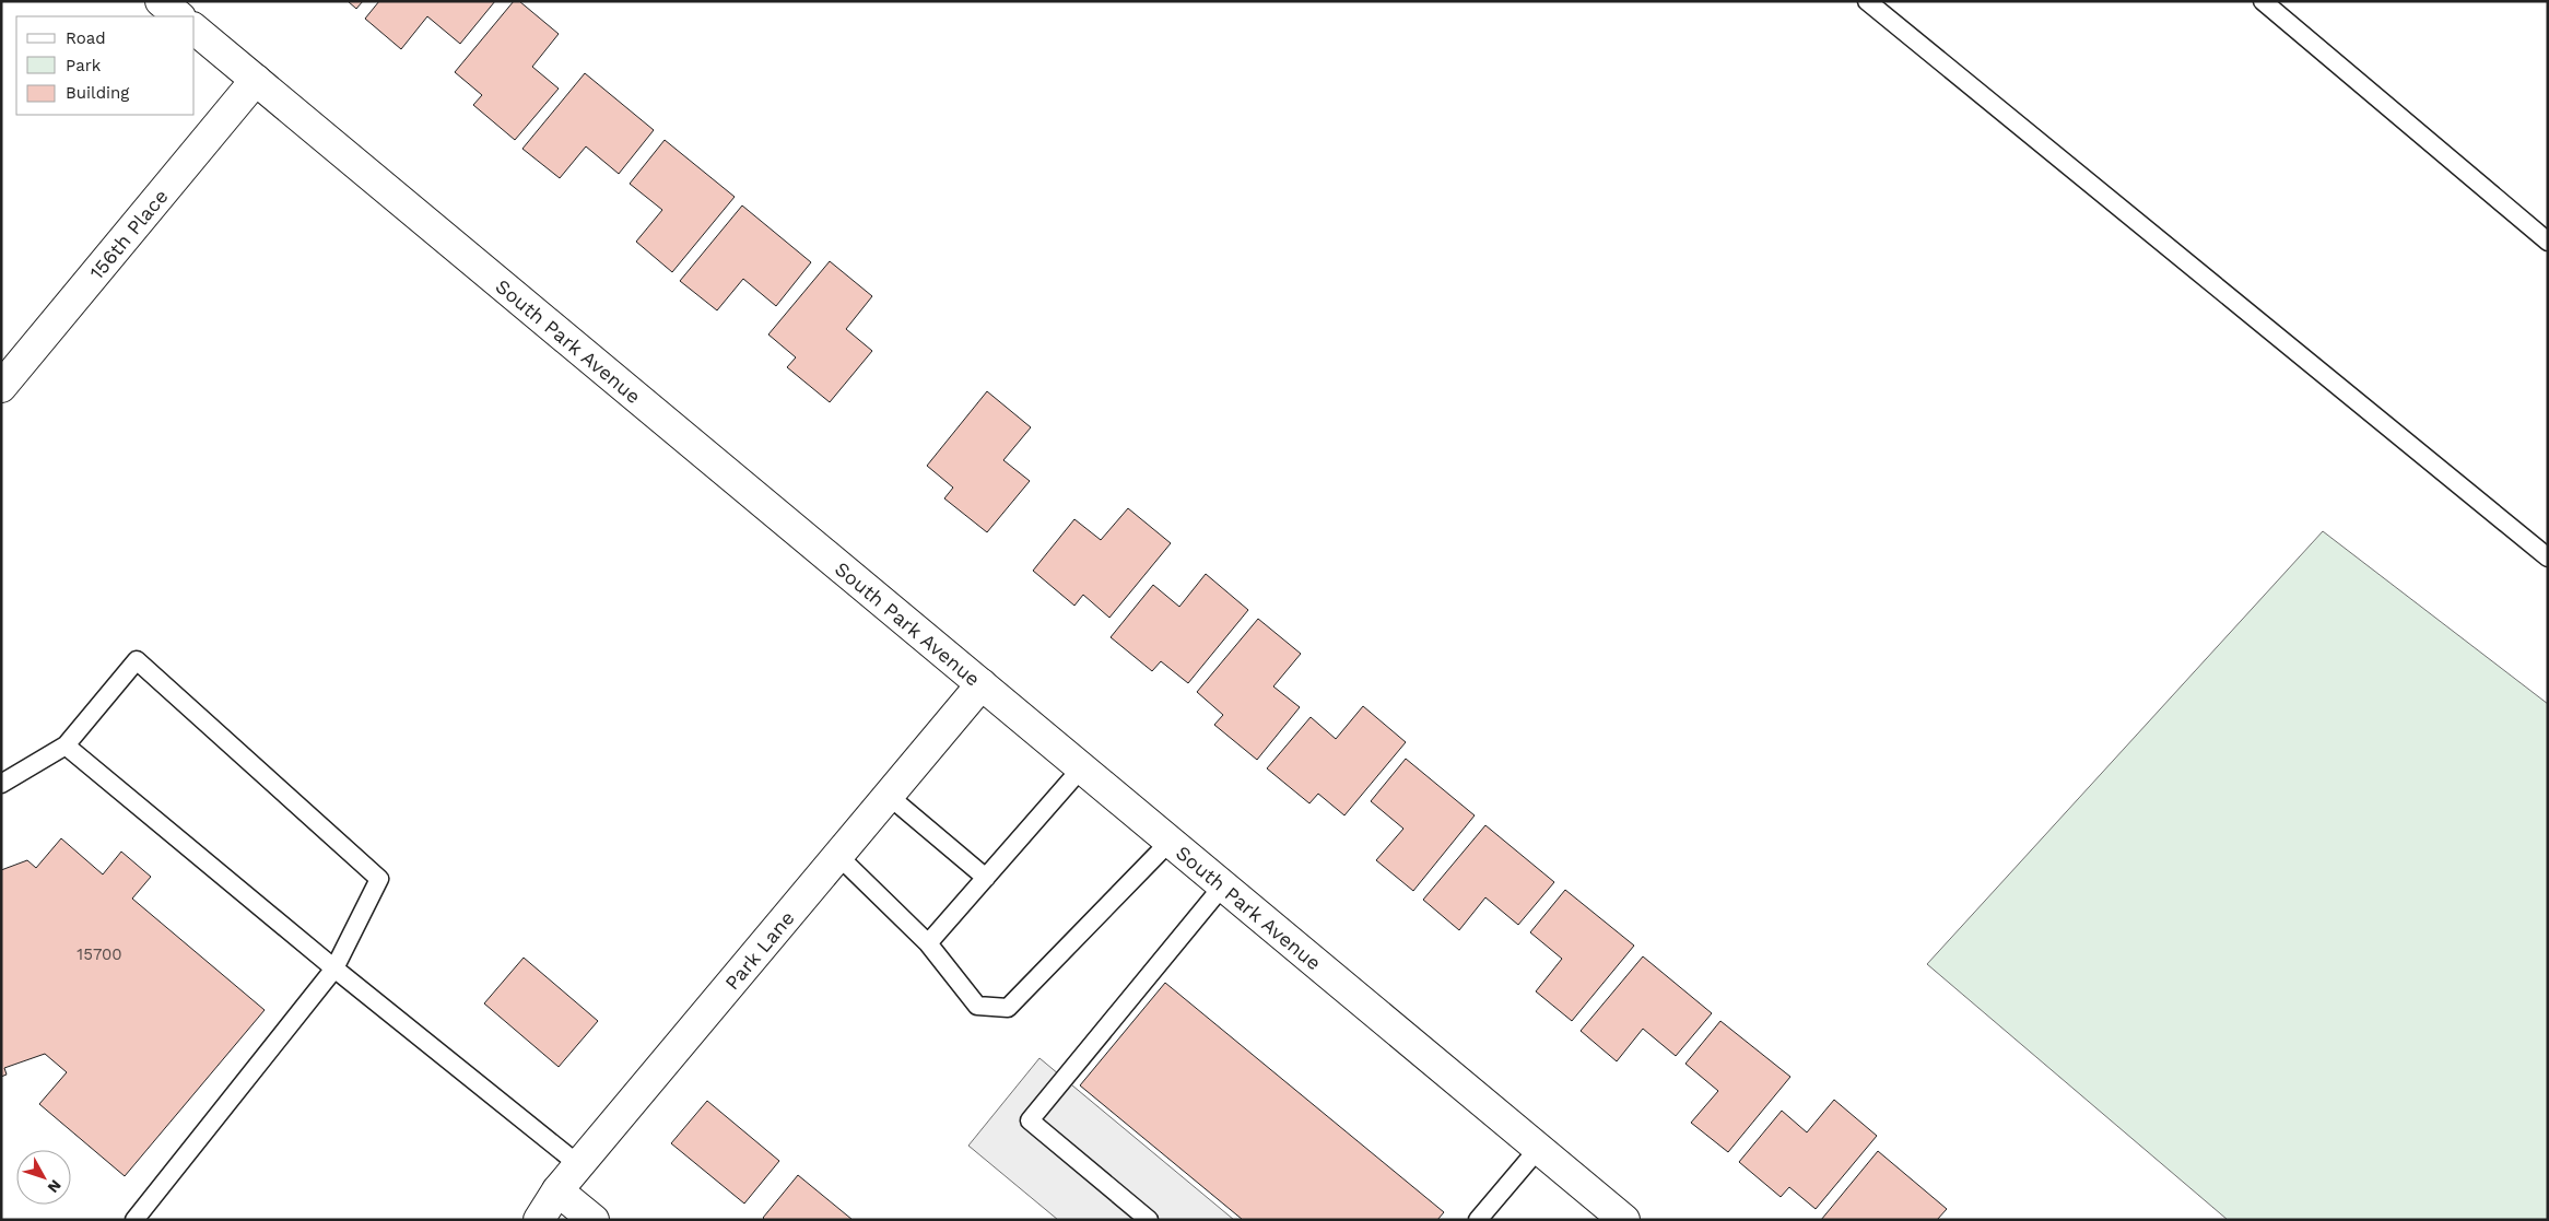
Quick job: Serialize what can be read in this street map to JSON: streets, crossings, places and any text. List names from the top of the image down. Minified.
{"streets":{"street":["156th Place","South Park Avenue","Park Lane"]},"crossings":[["156th Place","South Park Avenue"],["South Park Avenue","Park Lane"]],"house_numbers":["15700"],"legend":["Road","Park","Building"],"north":"bottom right"}
